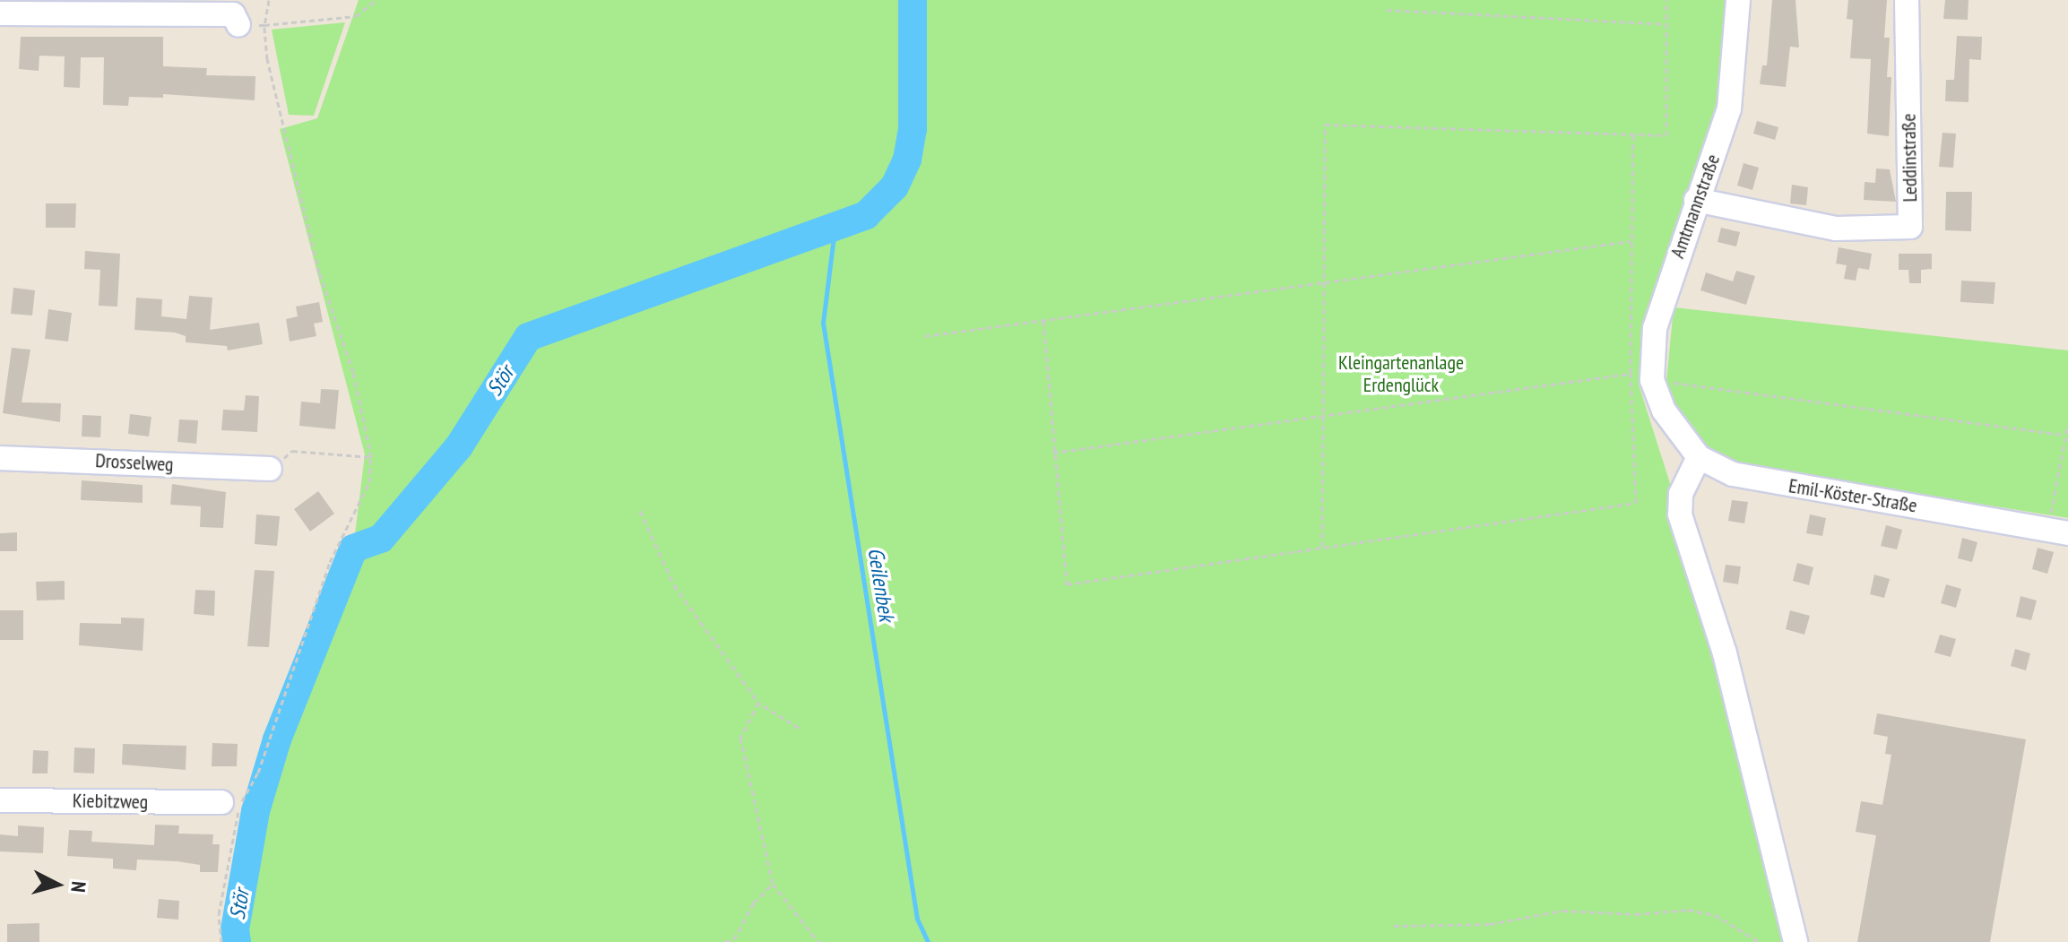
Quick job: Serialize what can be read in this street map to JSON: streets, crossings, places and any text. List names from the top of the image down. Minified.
{"streets":{"street":["Leddinstraße","Amtmannstraße","Drosselweg","Emil-Köster-Straße","Kiebitzweg"]},"crossings":[["Leddinstraße","Amtmannstraße"],["Amtmannstraße","Emil-Köster-Straße"]],"water":["Stör","Geilenbek"],"parks":["Kleingartenanlage Erdenglück"],"north":"right"}
